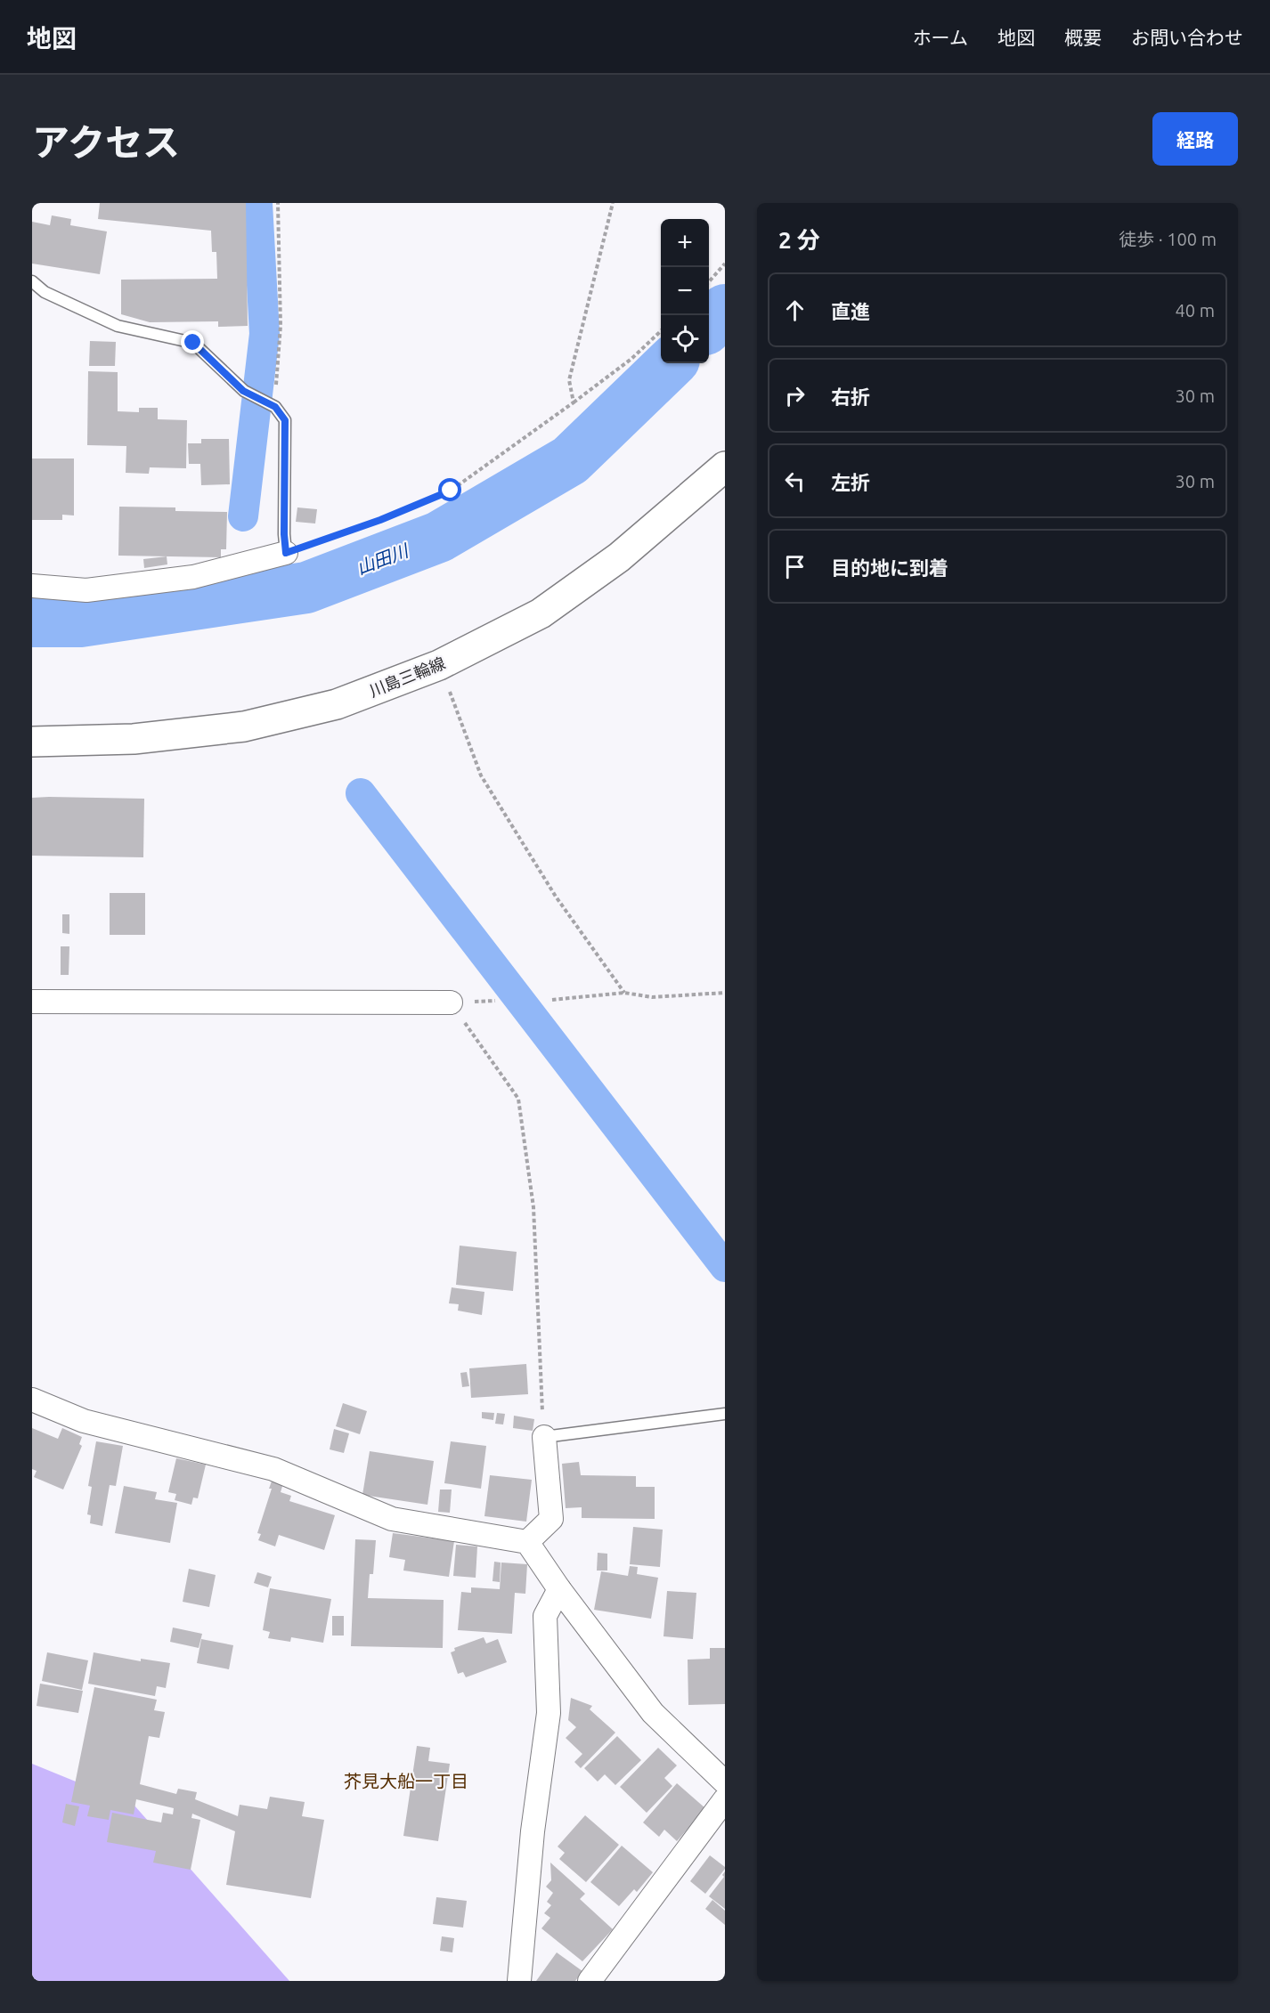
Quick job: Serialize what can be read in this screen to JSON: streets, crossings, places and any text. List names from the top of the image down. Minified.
{"streets":{"main road":["川島三輪線"]},"districts":["芥見大船一丁目"],"water":["山田川"],"page":{"header":"地図","nav":["ホーム","地図","概要","お問い合わせ"],"title":"アクセス","buttons":"経路","heading":["2 分","徒歩 · 100 m"],"map_buttons":["+","−"],"list":[["直進","40 m"],["右折","30 m"],["左折","30 m"],"目的地に到着"]}}
